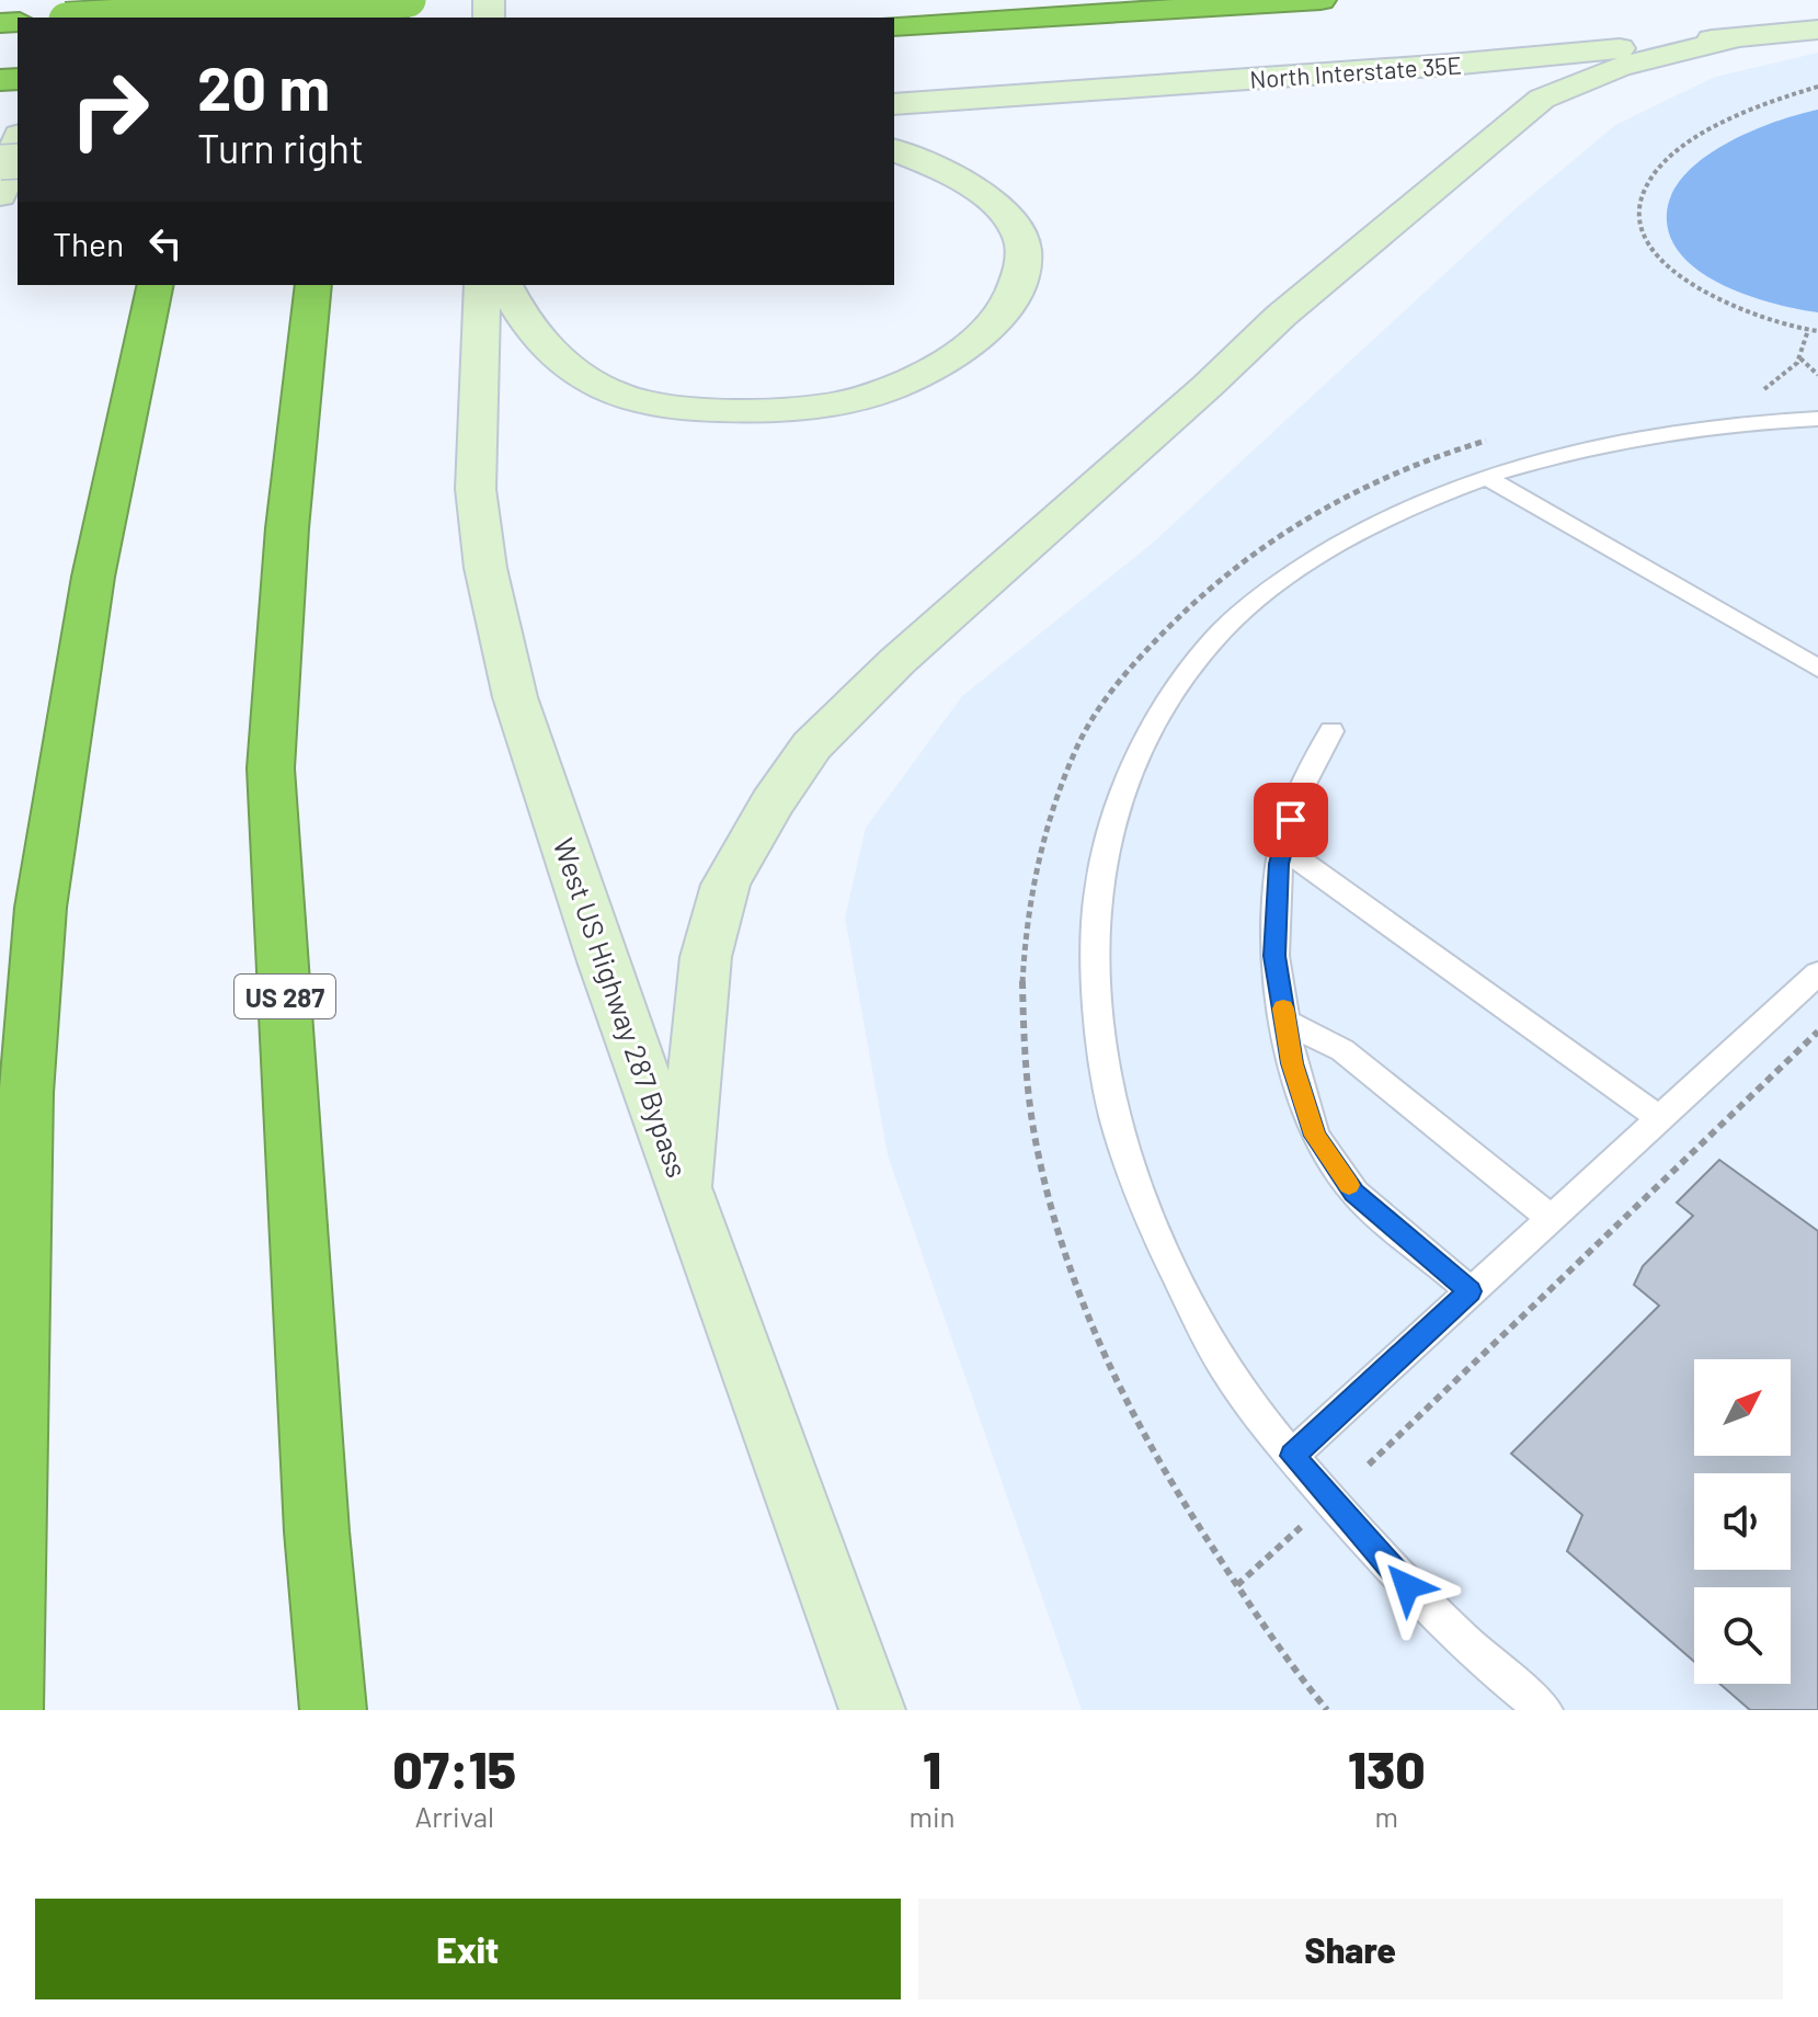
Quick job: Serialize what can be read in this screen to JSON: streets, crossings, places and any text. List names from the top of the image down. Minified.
{"streets":{"highway":["US 287"],"main road":["North Interstate 35E","West US Highway 287 Bypass"]},"north":"top right","page":{"turn":["20 m","Turn right"],"then":"Then","eta":["07:15","Arrival","1","min","130","m"],"buttons":["Exit","Share"]}}
